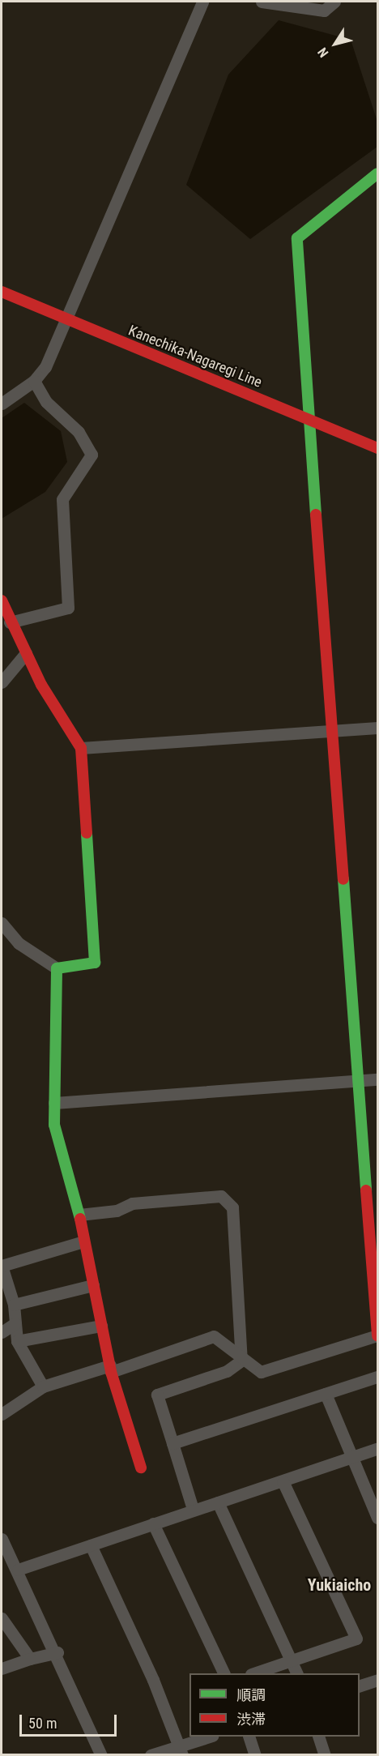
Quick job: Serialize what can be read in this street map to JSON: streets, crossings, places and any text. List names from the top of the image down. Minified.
{"streets":{"street":["Kanechika-Nagaregi Line"]},"districts":["Yukiaicho"],"legend":["順調","渋滞"],"scale_bar":"50 m","north":"bottom left"}
